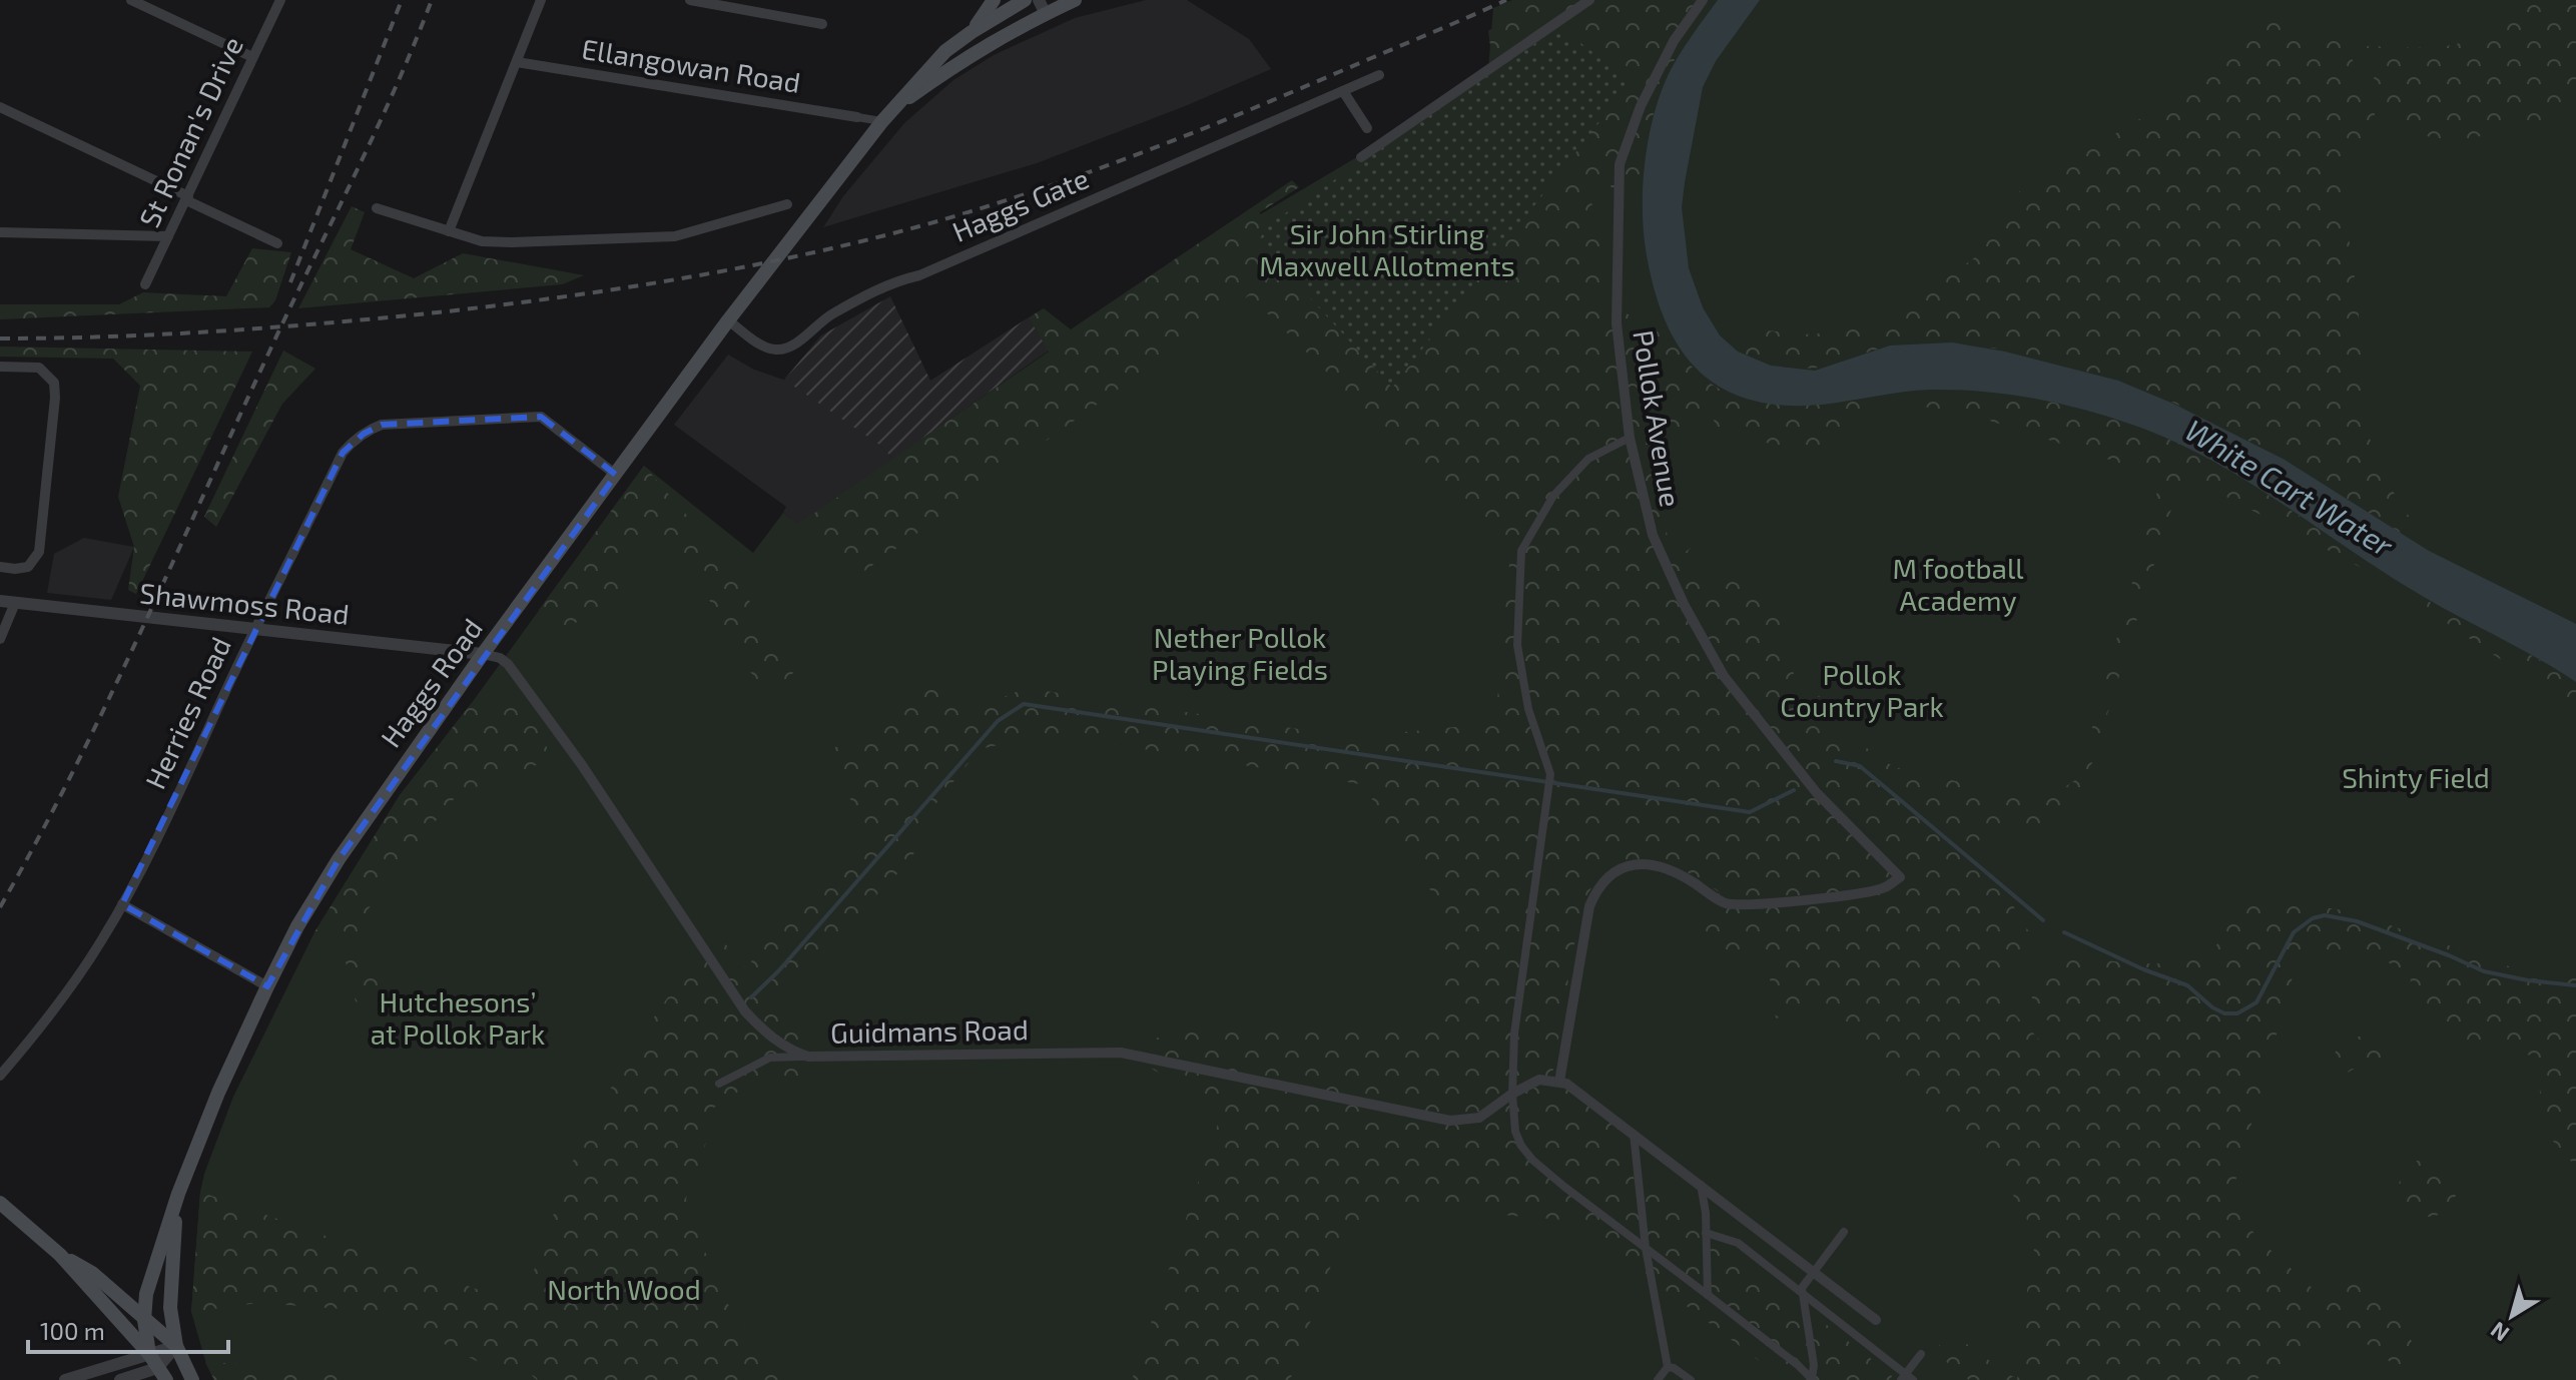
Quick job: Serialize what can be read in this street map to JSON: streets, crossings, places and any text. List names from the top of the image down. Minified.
{"streets":{"main road":["Haggs Road"],"street":["Ellangowan Road","St Ronan's Drive","Haggs Gate","Pollok Avenue","Shawmoss Road","Herries Road","Guidmans Road"]},"crossings":[["Haggs Gate","Haggs Road"],["Pollok Avenue","Guidmans Road"],["Shawmoss Road","Haggs Road"],["Shawmoss Road","Herries Road"],["Shawmoss Road","Guidmans Road"],["Haggs Road","Herries Road"],["Haggs Road","Guidmans Road"]],"water":["White Cart Water"],"parks":["Sir John Stirling Maxwell Allotments","M football Academy","Nether Pollok Playing Fields","Pollok Country Park","Shinty Field","Hutchesons’ at Pollok Park","North Wood"],"scale_bar":"100 m","north":"bottom left"}
